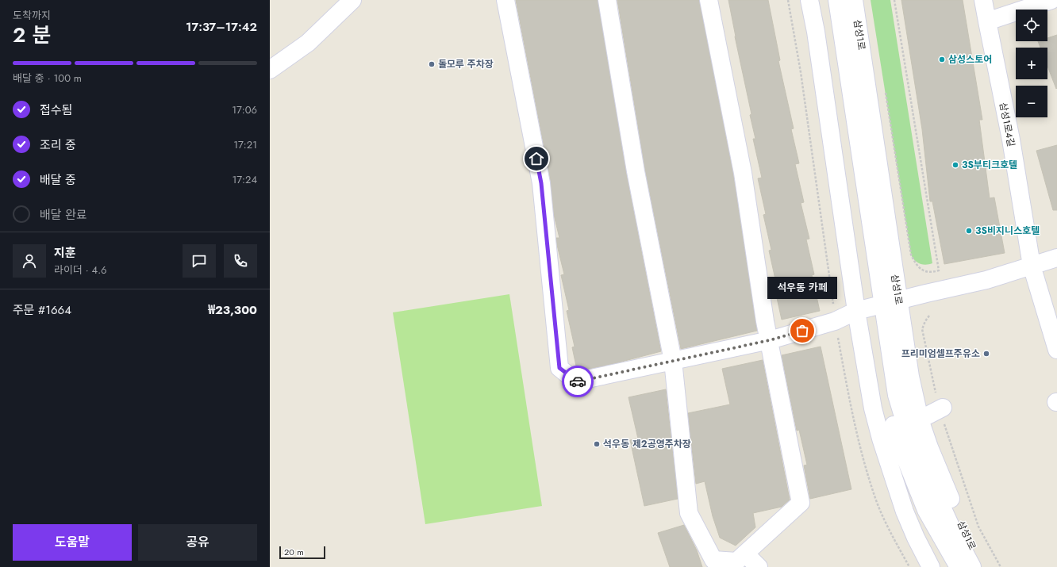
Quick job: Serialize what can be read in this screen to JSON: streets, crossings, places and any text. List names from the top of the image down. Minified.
{"streets":{"street":["삼성1로","삼성1로4길"]},"places":["삼성스토어","돌모루 주차장","3S부티크호텔","3S비지니스호텔","석우동 카페","프리미엄셀프주유소","석우동 제2공영주차장"],"scale_bar":"20 m","page":{"heading":["2 분","도착까지","17:37–17:42"],"panel":["지훈","라이더 · 4.6","주문 #1664","₩23,300"],"map_buttons":["+","−"],"bar":"배달 중 · 100 m","list":[["접수됨","17:06"],["조리 중","17:21"],["배달 중","17:24"],"배달 완료"],"bubble":"석우동 카페","buttons":["도움말","공유"],"scale":"20 m"}}
